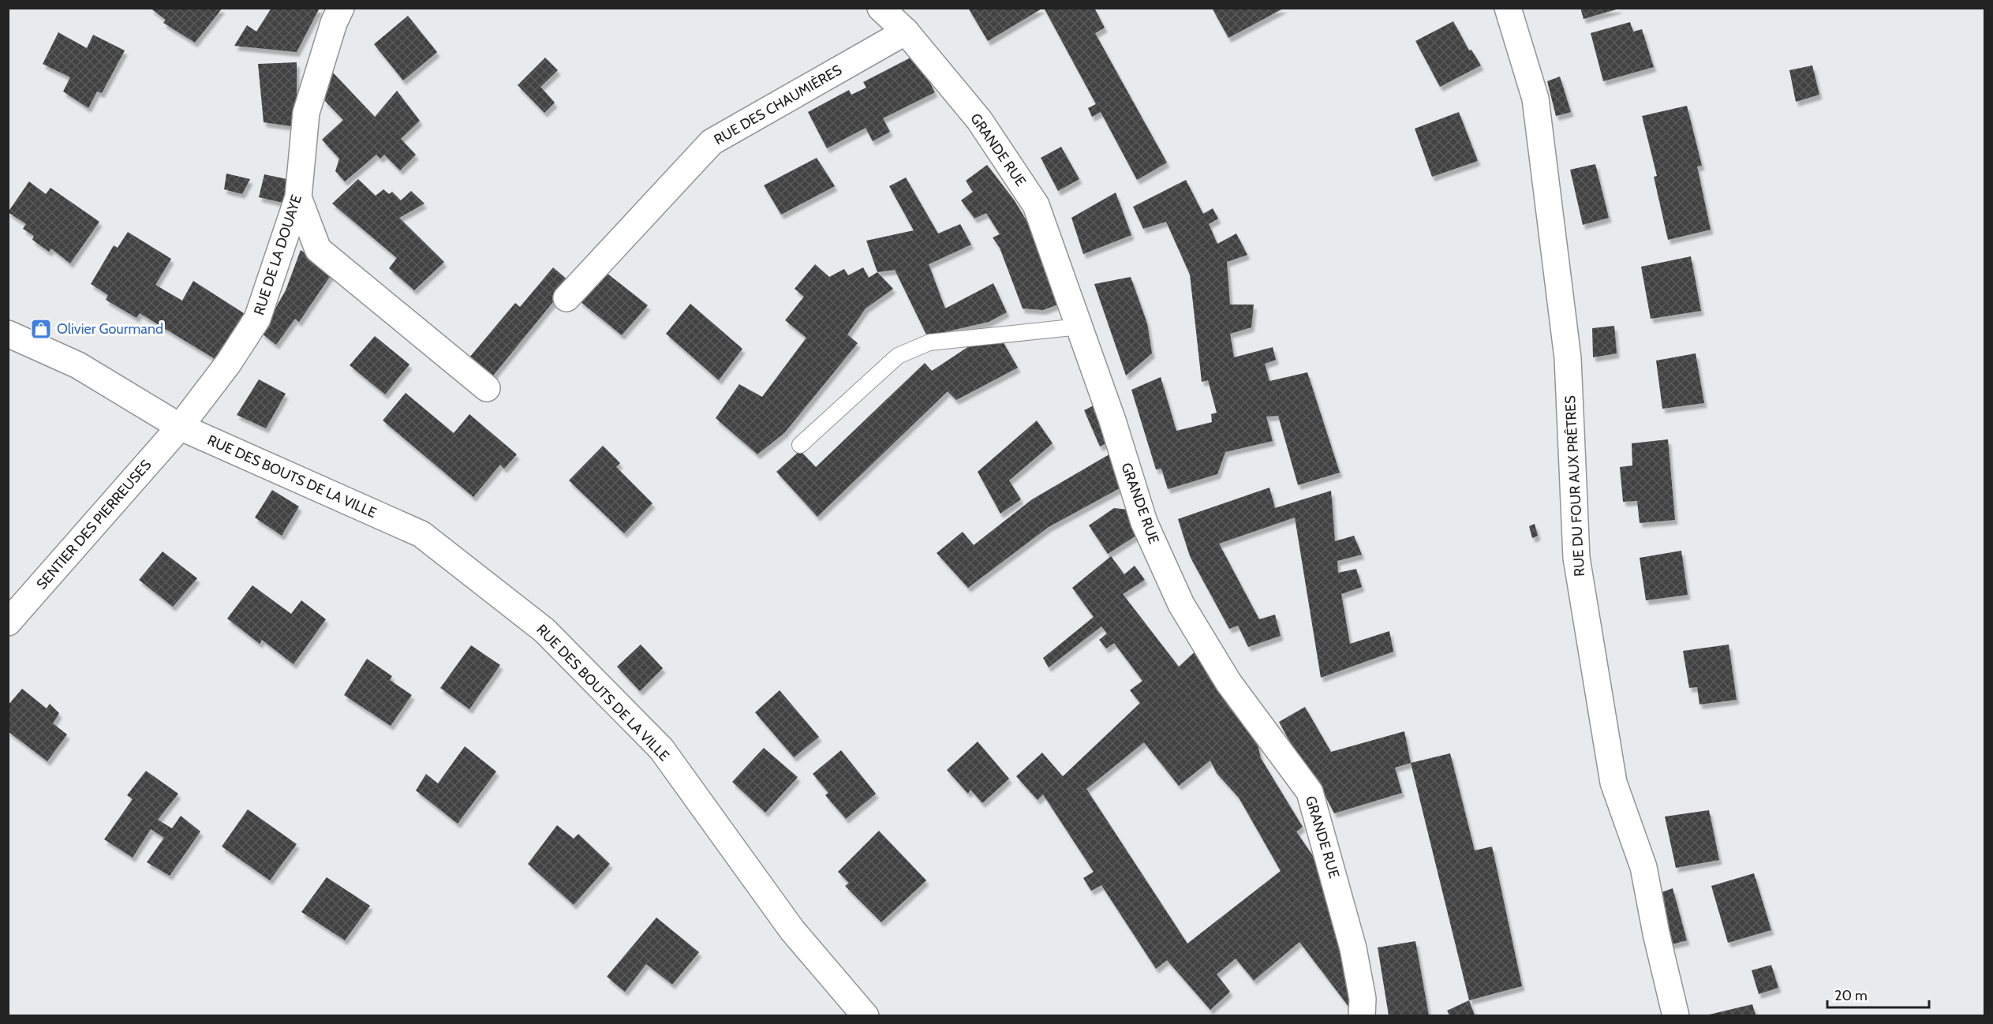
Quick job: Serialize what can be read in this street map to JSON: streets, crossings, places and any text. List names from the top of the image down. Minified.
{"streets":{"street":["RUE DES CHAUMIÈRES","GRANDE RUE","RUE DE LA DOUAYE","RUE DES BOUTS DE LA VILLE","RUE DU FOUR AUX PRÊTRES","SENTIER DES PIERREUSES"]},"crossings":[["RUE DES CHAUMIÈRES","GRANDE RUE"],["RUE DE LA DOUAYE","RUE DES BOUTS DE LA VILLE"],["RUE DE LA DOUAYE","SENTIER DES PIERREUSES"],["RUE DES BOUTS DE LA VILLE","SENTIER DES PIERREUSES"]],"places":{"shop":["Olivier Gourmand"]},"scale_bar":"20 m"}
